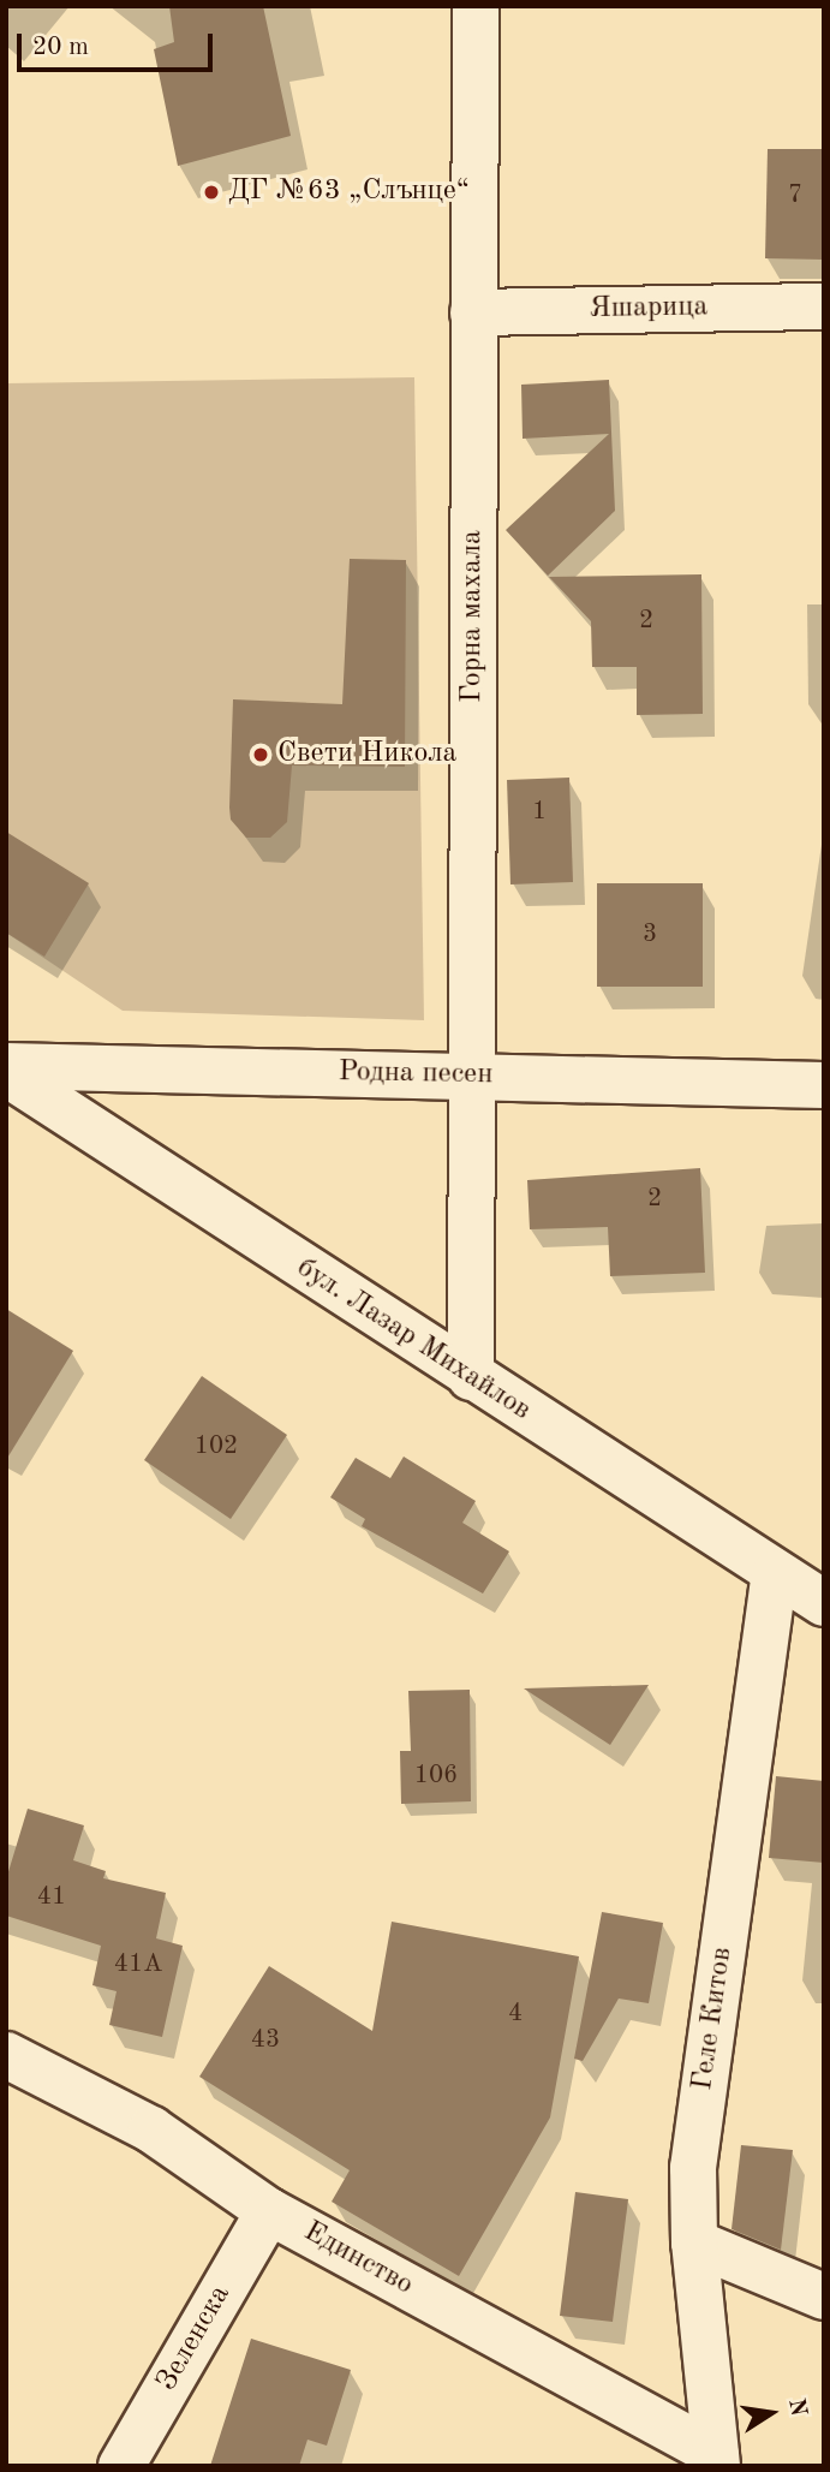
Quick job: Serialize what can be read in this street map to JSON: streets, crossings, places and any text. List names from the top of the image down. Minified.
{"streets":{"street":["Яшарица","Горна махала","Родна песен","бул. Лазар Михайлов","Геле Китов","Единство","Зеленска"]},"crossings":[["Яшарица","Горна махала"],["Горна махала","Родна песен"],["Горна махала","бул. Лазар Михайлов"],["бул. Лазар Михайлов","Геле Китов"],["Геле Китов","Единство"],["Единство","Зеленска"]],"places":["ДГ №63 „Слънце“","Свети Никола"],"house_numbers":["7","2","1","3","2","102","106","41","41А","4","43"],"scale_bar":"20 m","north":"right"}
